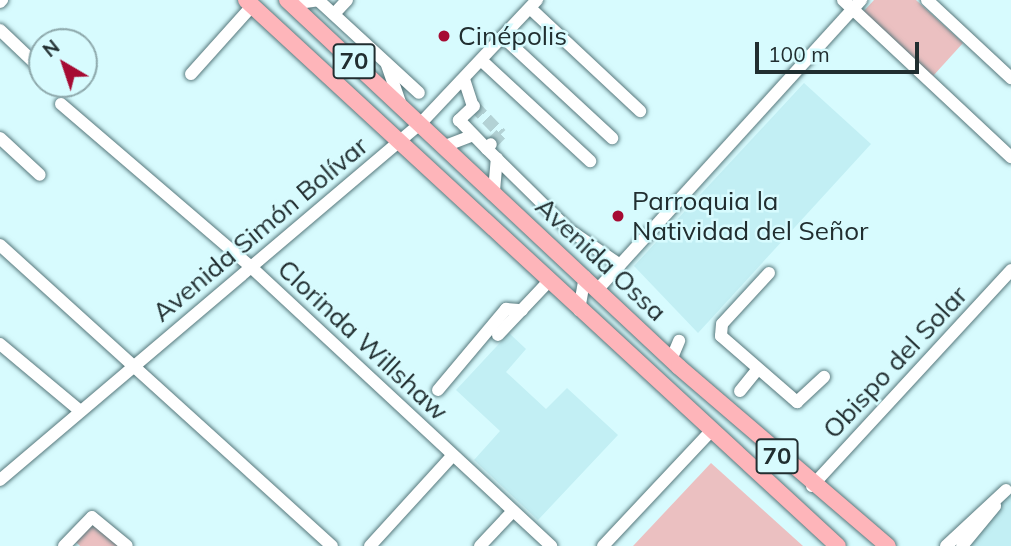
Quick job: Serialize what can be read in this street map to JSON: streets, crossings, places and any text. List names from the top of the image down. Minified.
{"streets":{"main road":["70","Avenida Ossa"],"street":["Avenida Simón Bolívar","Clorinda Willshaw","Obispo del Solar"]},"crossings":[["Avenida Simón Bolívar","Avenida Ossa"],["Avenida Simón Bolívar","Clorinda Willshaw"],["Avenida Ossa","Obispo del Solar"]],"places":["Cinépolis","Parroquia la Natividad del Señor"],"scale_bar":"100 m","north":"top left"}
